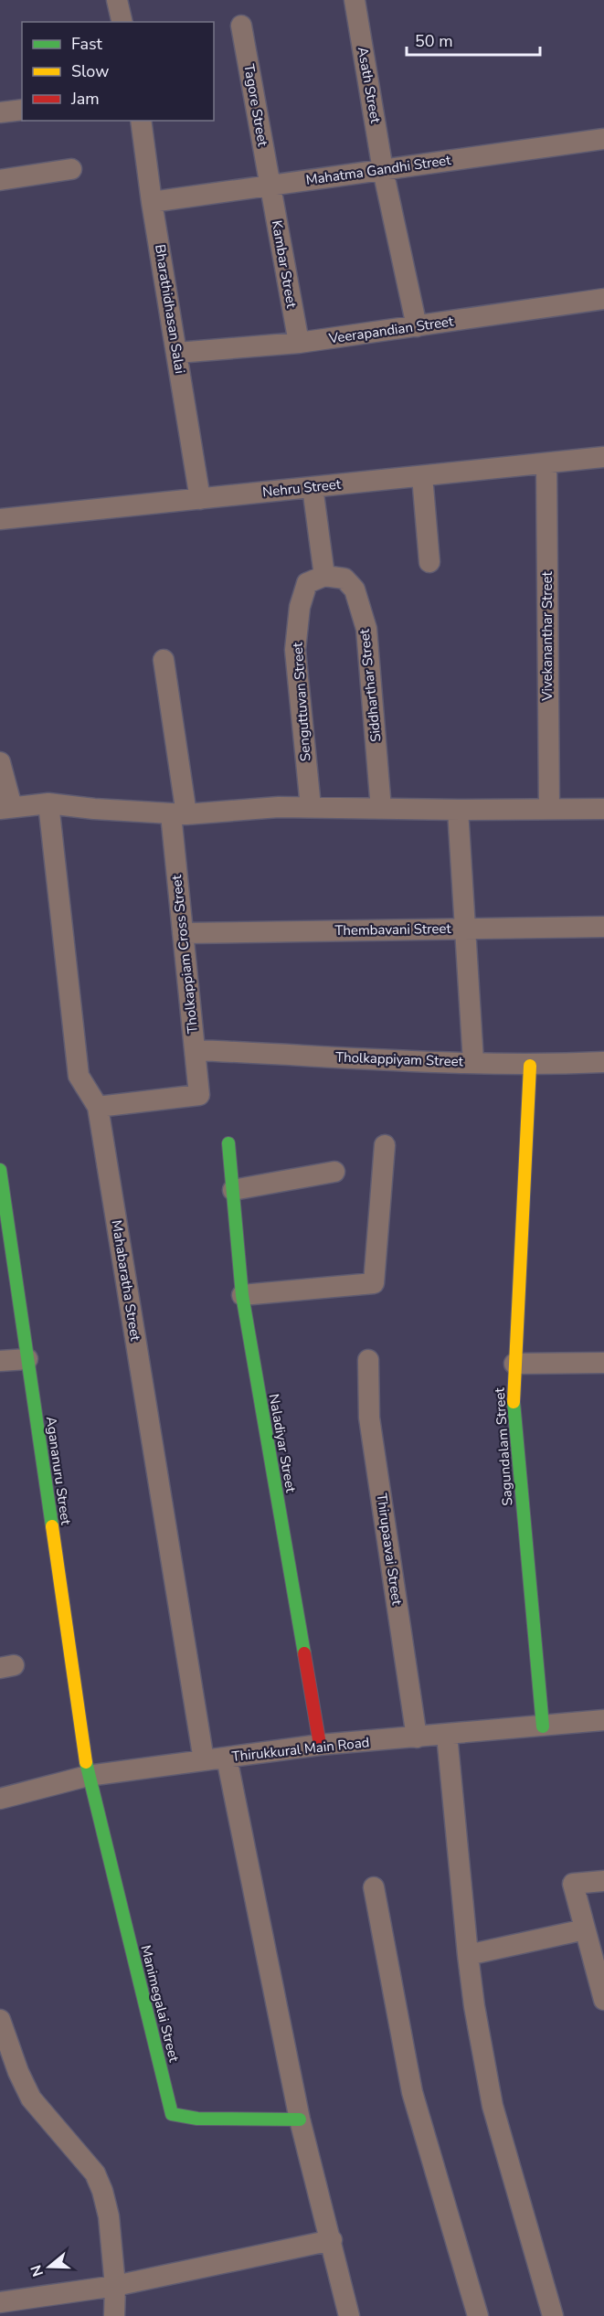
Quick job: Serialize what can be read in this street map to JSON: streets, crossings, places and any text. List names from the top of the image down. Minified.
{"streets":{"street":["Asath Street","Tagore Street","Mahatma Gandhi Street","Kambar Street","Bharathidhasan Salai","Veerapandian Street","Nehru Street","Vivekananthar Street","Siddharthar Street","Senguttuvan Street","Thembavani Street","Tholkappiam Cross Street","Tholkappiyam Street","Mahabaratha Street","Naladiyar Street","Sagundalam Street","Agananuru Street","Thirupaavai Street","Thirukkural Main Road","Manimegalai Street"]},"crossings":[["Asath Street","Mahatma Gandhi Street"],["Asath Street","Veerapandian Street"],["Tagore Street","Mahatma Gandhi Street"],["Tagore Street","Kambar Street"],["Mahatma Gandhi Street","Kambar Street"],["Mahatma Gandhi Street","Bharathidhasan Salai"],["Kambar Street","Veerapandian Street"],["Bharathidhasan Salai","Veerapandian Street"],["Bharathidhasan Salai","Nehru Street"],["Nehru Street","Vivekananthar Street"],["Siddharthar Street","Senguttuvan Street"],["Thembavani Street","Tholkappiam Cross Street"],["Tholkappiam Cross Street","Tholkappiyam Street"],["Tholkappiam Cross Street","Mahabaratha Street"],["Tholkappiyam Street","Sagundalam Street"],["Mahabaratha Street","Thirukkural Main Road"],["Naladiyar Street","Thirukkural Main Road"],["Sagundalam Street","Thirukkural Main Road"],["Agananuru Street","Thirukkural Main Road"],["Agananuru Street","Manimegalai Street"],["Thirupaavai Street","Thirukkural Main Road"],["Thirukkural Main Road","Manimegalai Street"]],"legend":["Fast","Slow","Jam"],"scale_bar":"50 m","north":"left"}
